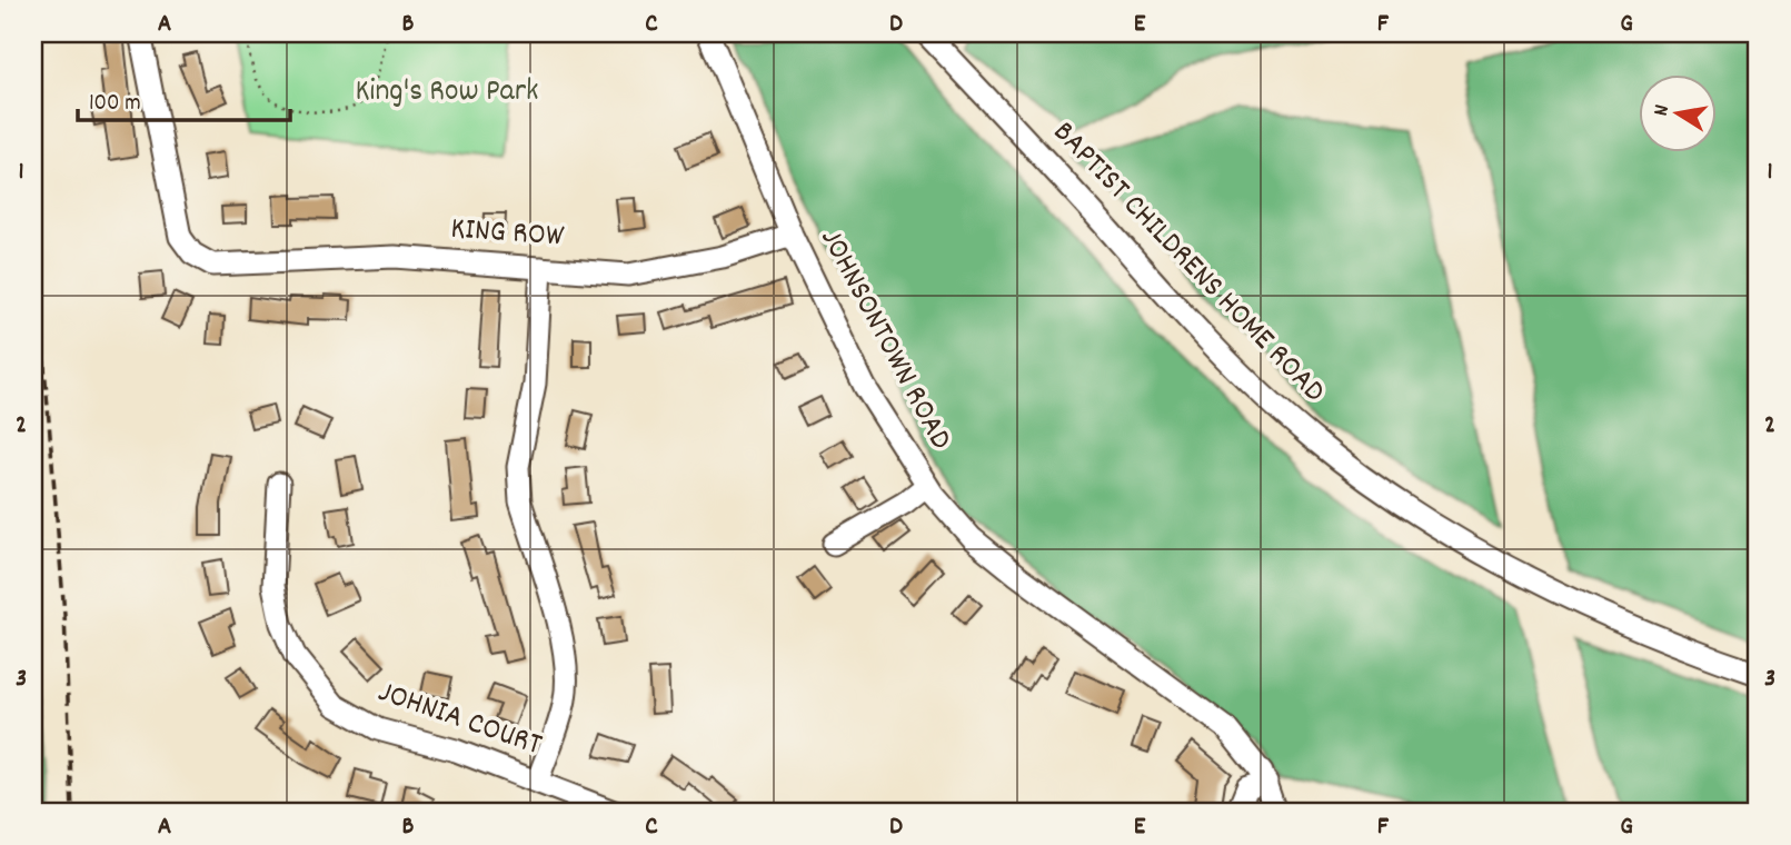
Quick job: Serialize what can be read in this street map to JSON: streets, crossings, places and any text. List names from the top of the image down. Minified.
{"streets":{"street":["KING ROW","BAPTIST CHILDRENS HOME ROAD","JOHNSONTOWN ROAD","JOHNIA COURT"]},"crossings":[["KING ROW","JOHNSONTOWN ROAD"]],"parks":["King's Row Park"],"scale_bar":"100 m","north":"left","grid":{"columns":["A","B","C","D","E","F","G"],"rows":["1","2","3"]}}
